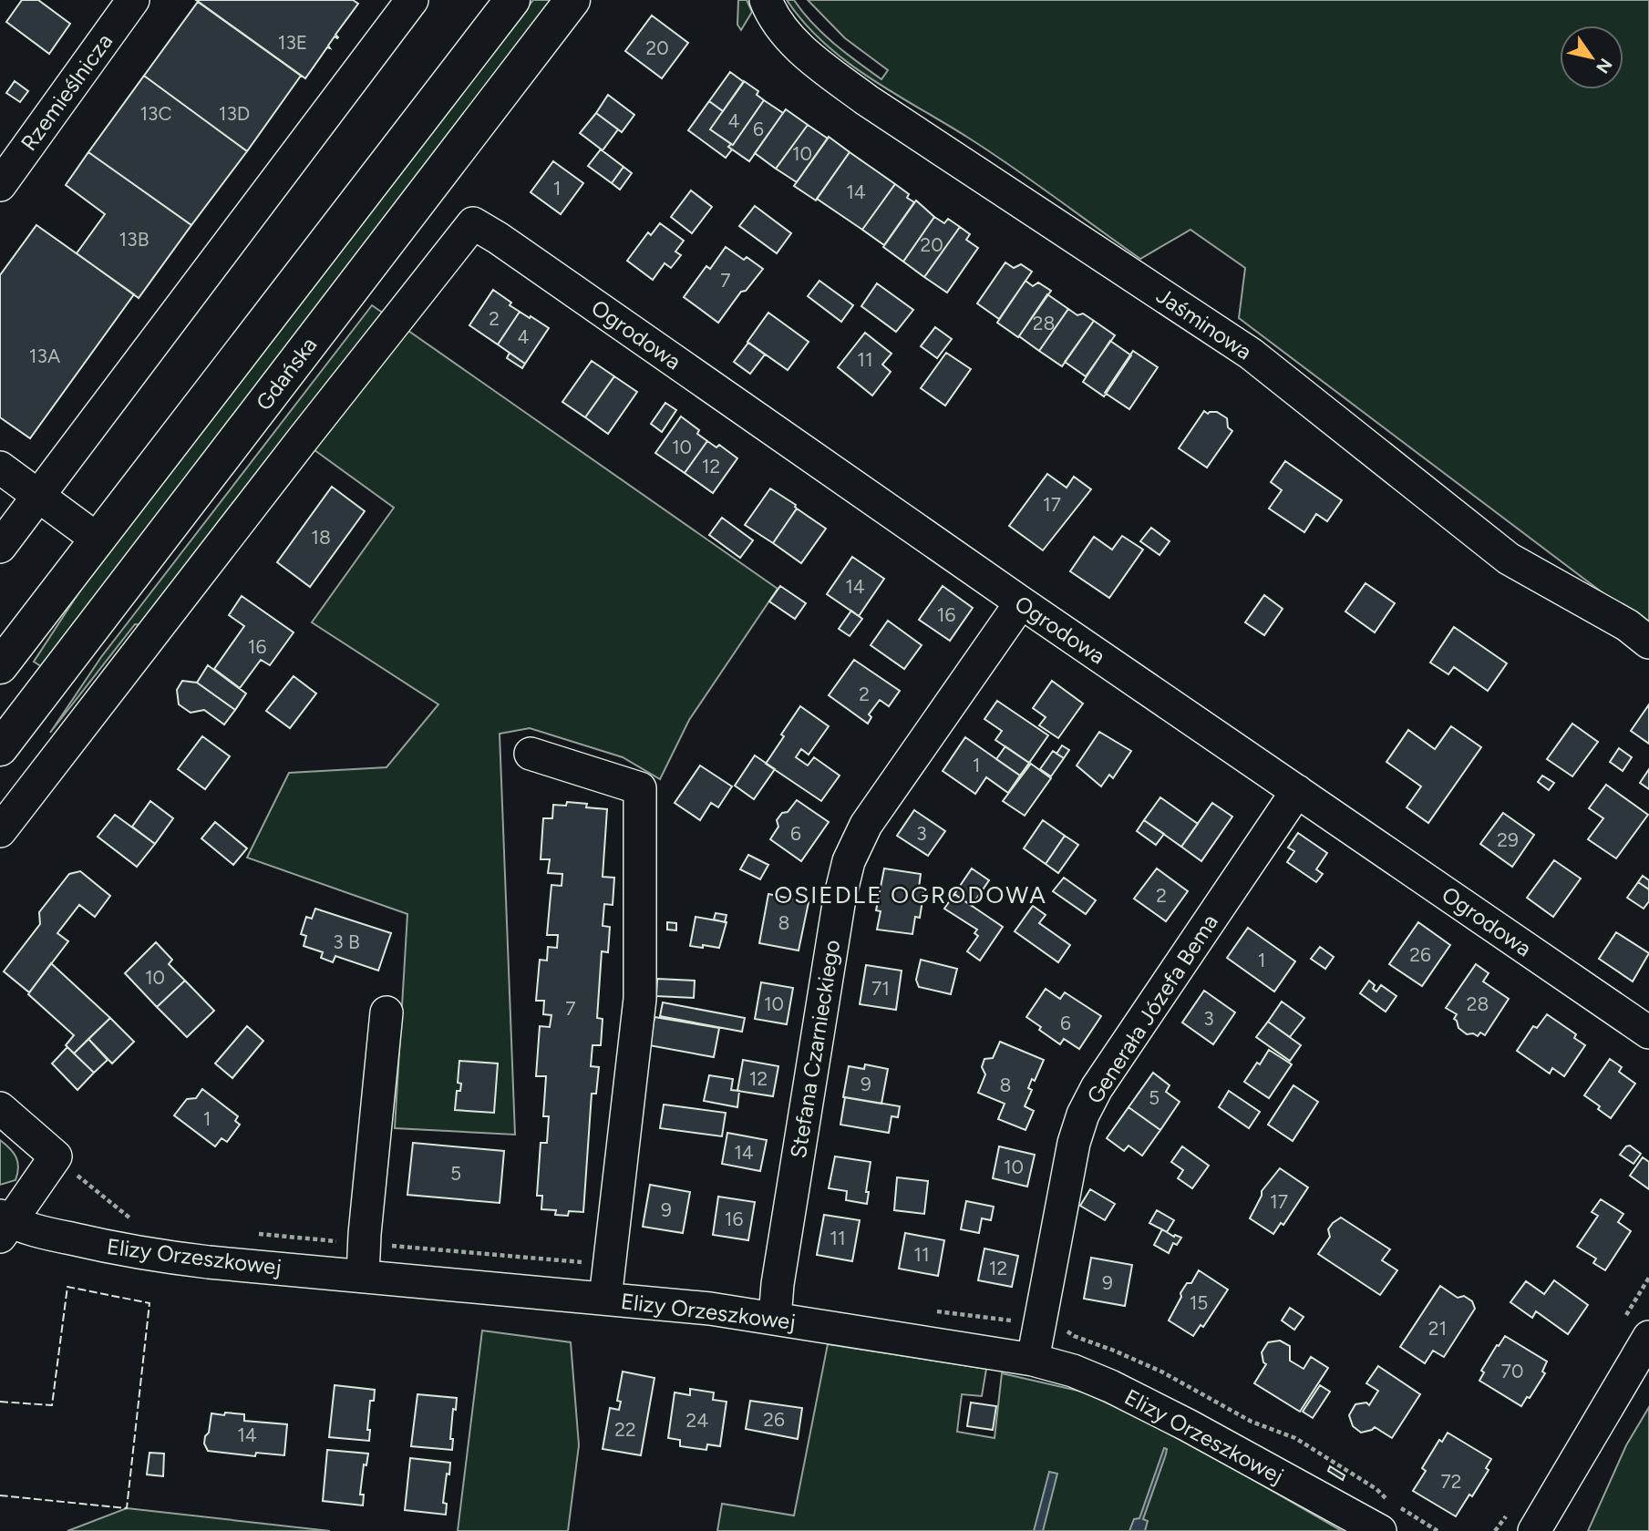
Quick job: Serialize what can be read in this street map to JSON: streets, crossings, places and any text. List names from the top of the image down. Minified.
{"streets":{"main road":["Gdańska"],"street":["Rzemieślnicza","Jaśminowa","Ogrodowa","Generała Józefa Bema","Stefana Czarnieckiego","Elizy Orzeszkowej"]},"crossings":[["Ogrodowa","Generała Józefa Bema"],["Ogrodowa","Stefana Czarnieckiego"],["Generała Józefa Bema","Elizy Orzeszkowej"],["Stefana Czarnieckiego","Elizy Orzeszkowej"]],"districts":["OSIEDLE OGRODOWA"],"house_numbers":["13E","20","13C","13D","4","6","10","1","14","13B","20","7","2","28","4","13A","11","10","12","17","18","14","16","16","2","1","6","3","29","2","8","3 B","26","1","10","71","10","28","7","3","6","12","9","8","5","1","14","10","5","17","9","16","11","11","12","9","15","21","70","26","24","22","14","72"],"north":"bottom right"}
